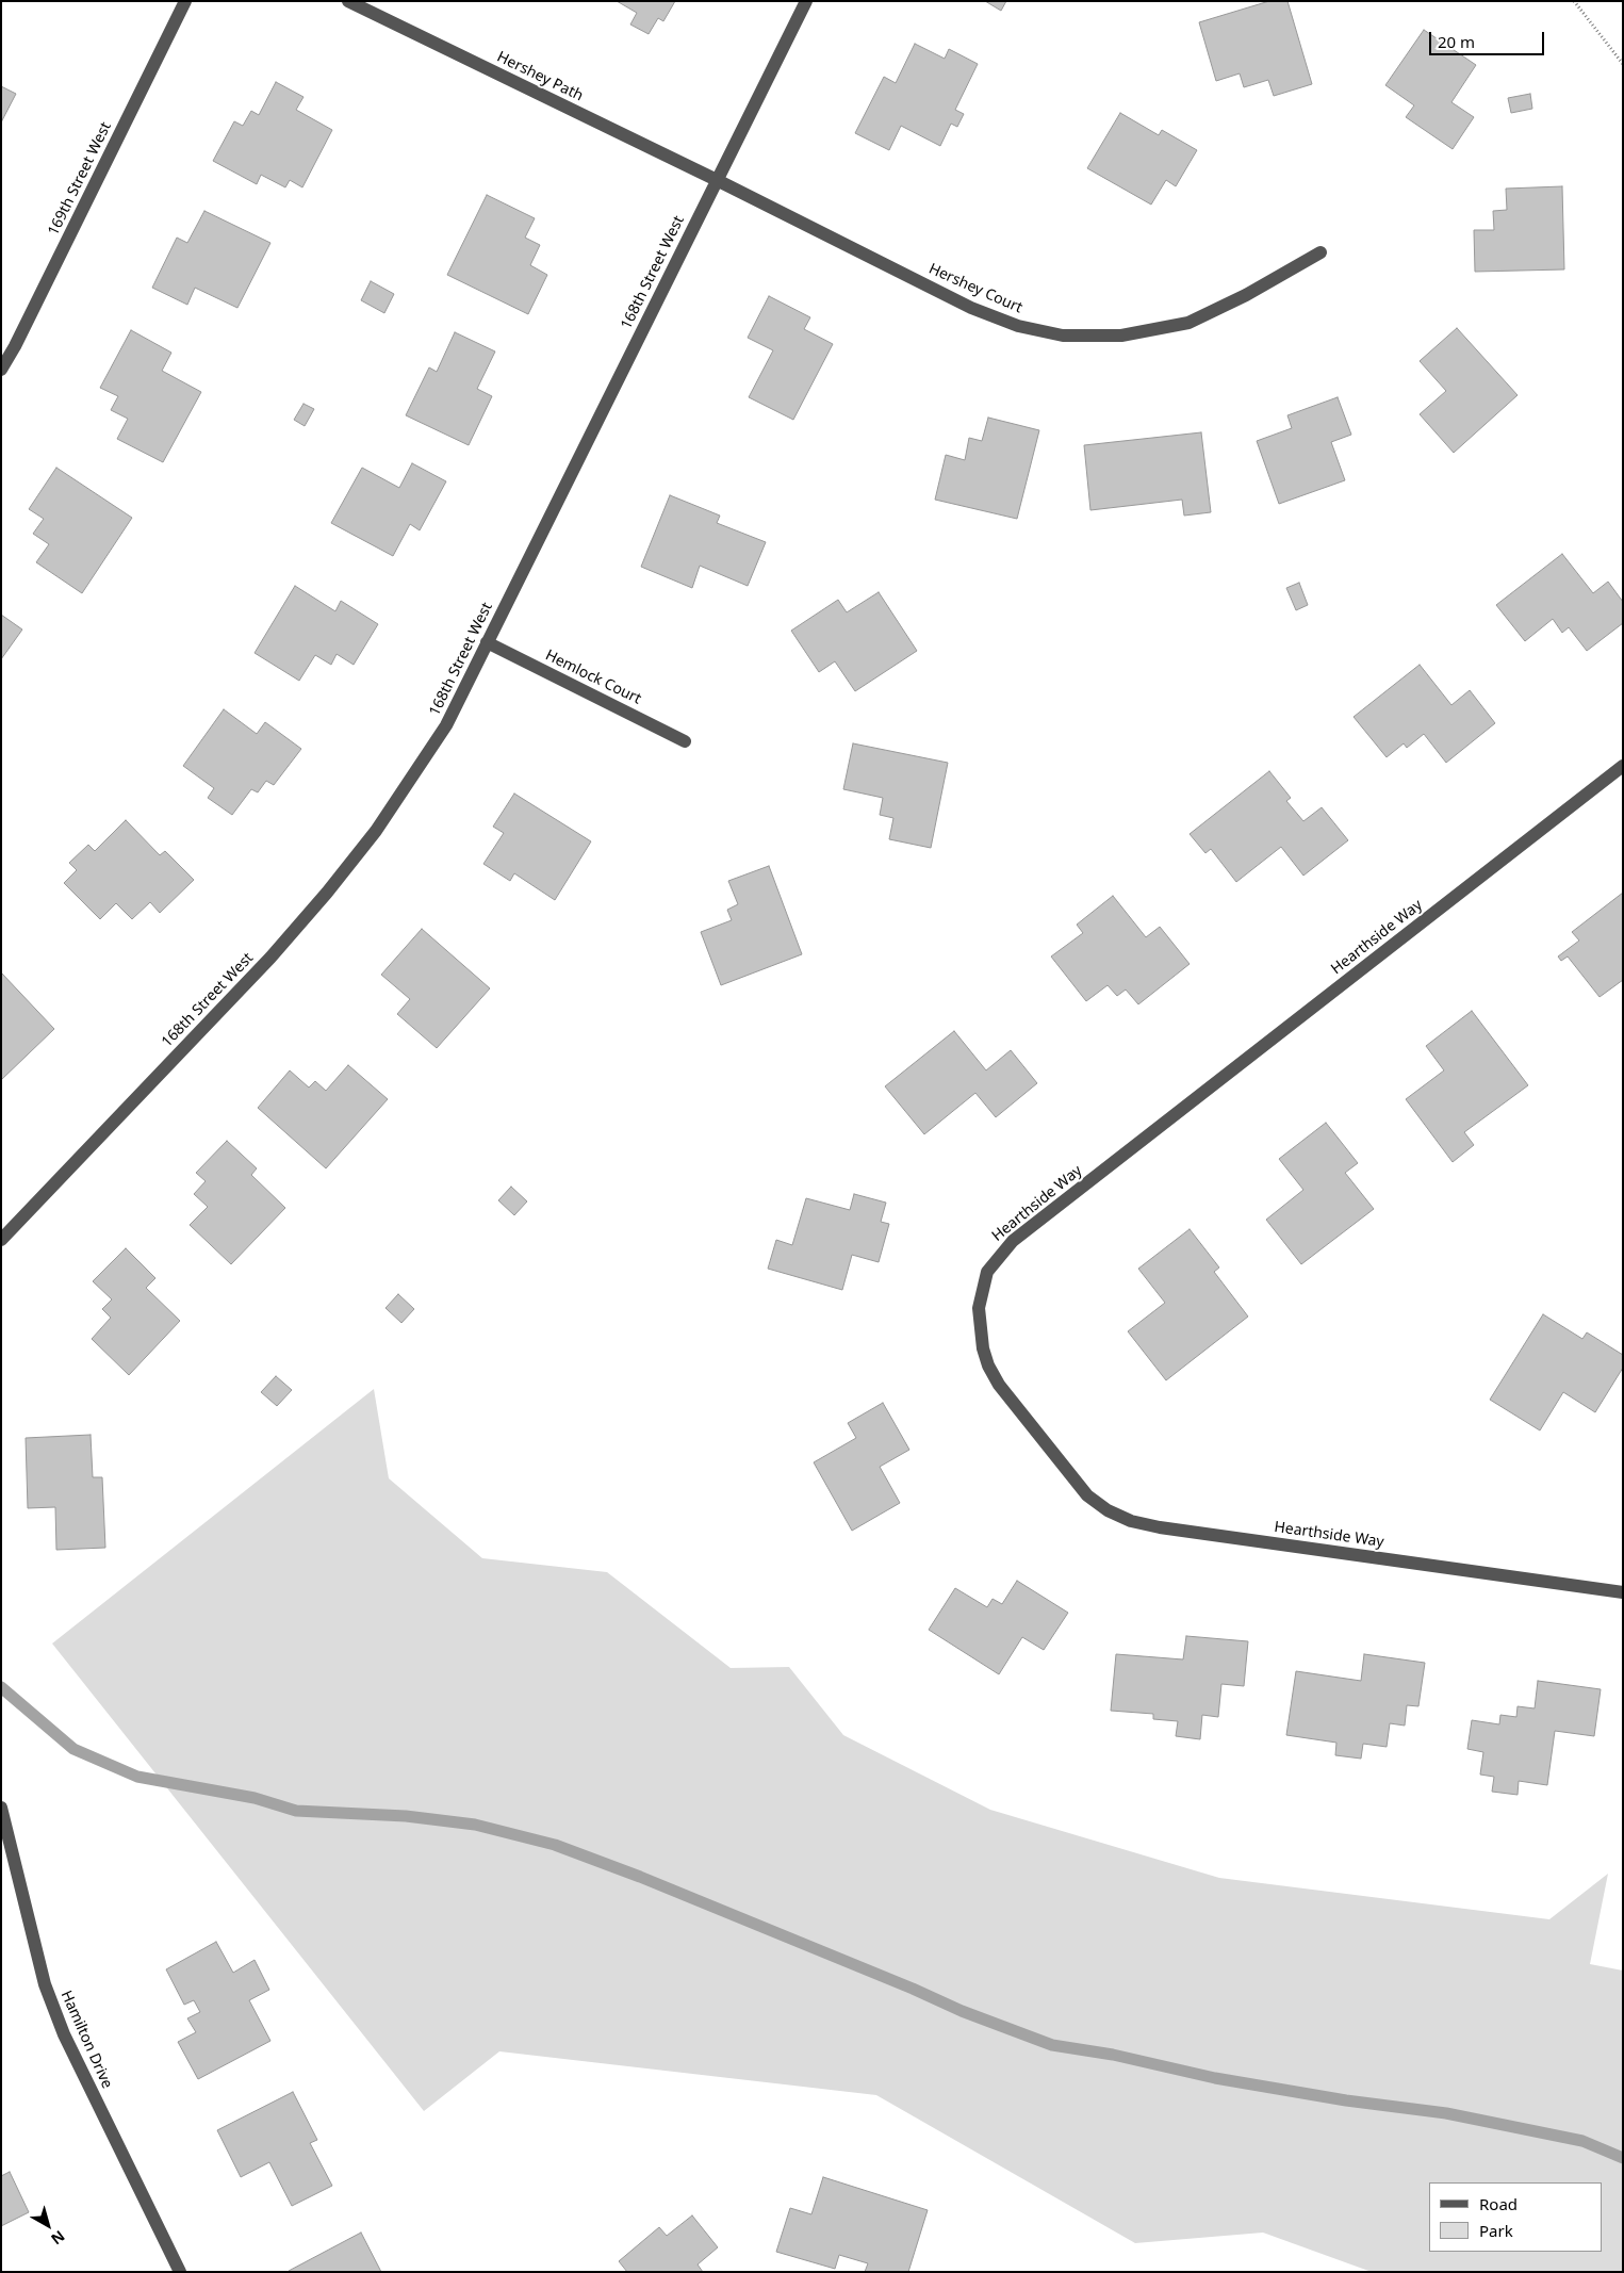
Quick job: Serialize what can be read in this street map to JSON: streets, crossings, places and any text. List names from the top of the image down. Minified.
{"streets":{"street":["Hershey Path","169th Street West","168th Street West","Hershey Court","Hemlock Court","Hearthside Way","Hamilton Drive"]},"crossings":[["Hershey Path","168th Street West"],["Hershey Path","Hershey Court"],["168th Street West","Hershey Court"],["168th Street West","Hemlock Court"]],"legend":["Road","Park"],"scale_bar":"20 m","north":"bottom right"}
